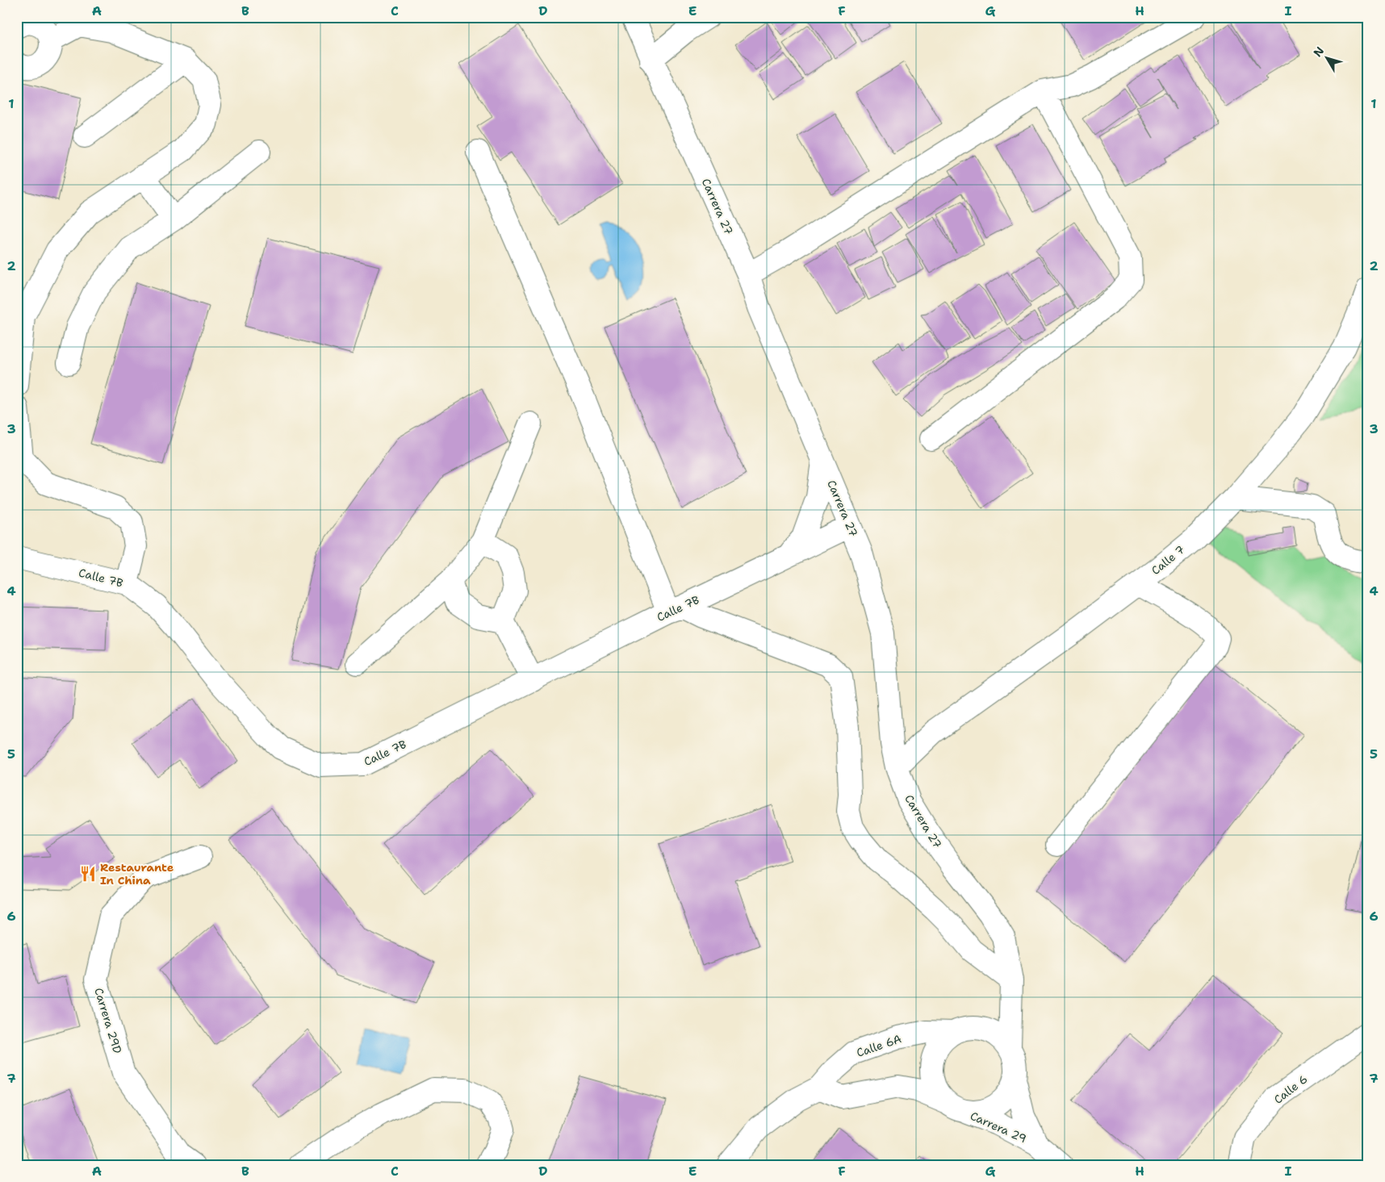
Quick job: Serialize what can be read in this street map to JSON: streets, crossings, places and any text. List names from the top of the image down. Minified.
{"streets":{"street":["Carrera 27","Calle 7","Calle 7B","Carrera 29D","Calle 6A","Calle 6","Carrera 29"]},"crossings":[["Carrera 27","Calle 7"],["Carrera 27","Calle 7B"],["Carrera 27","Calle 6A"],["Carrera 27","Carrera 29"],["Calle 6A","Carrera 29"]],"places":{"restaurant":["Restaurante In China"]},"north":"top left","grid":{"columns":["A","B","C","D","E","F","G","H","I"],"rows":["1","2","3","4","5","6","7"]}}
